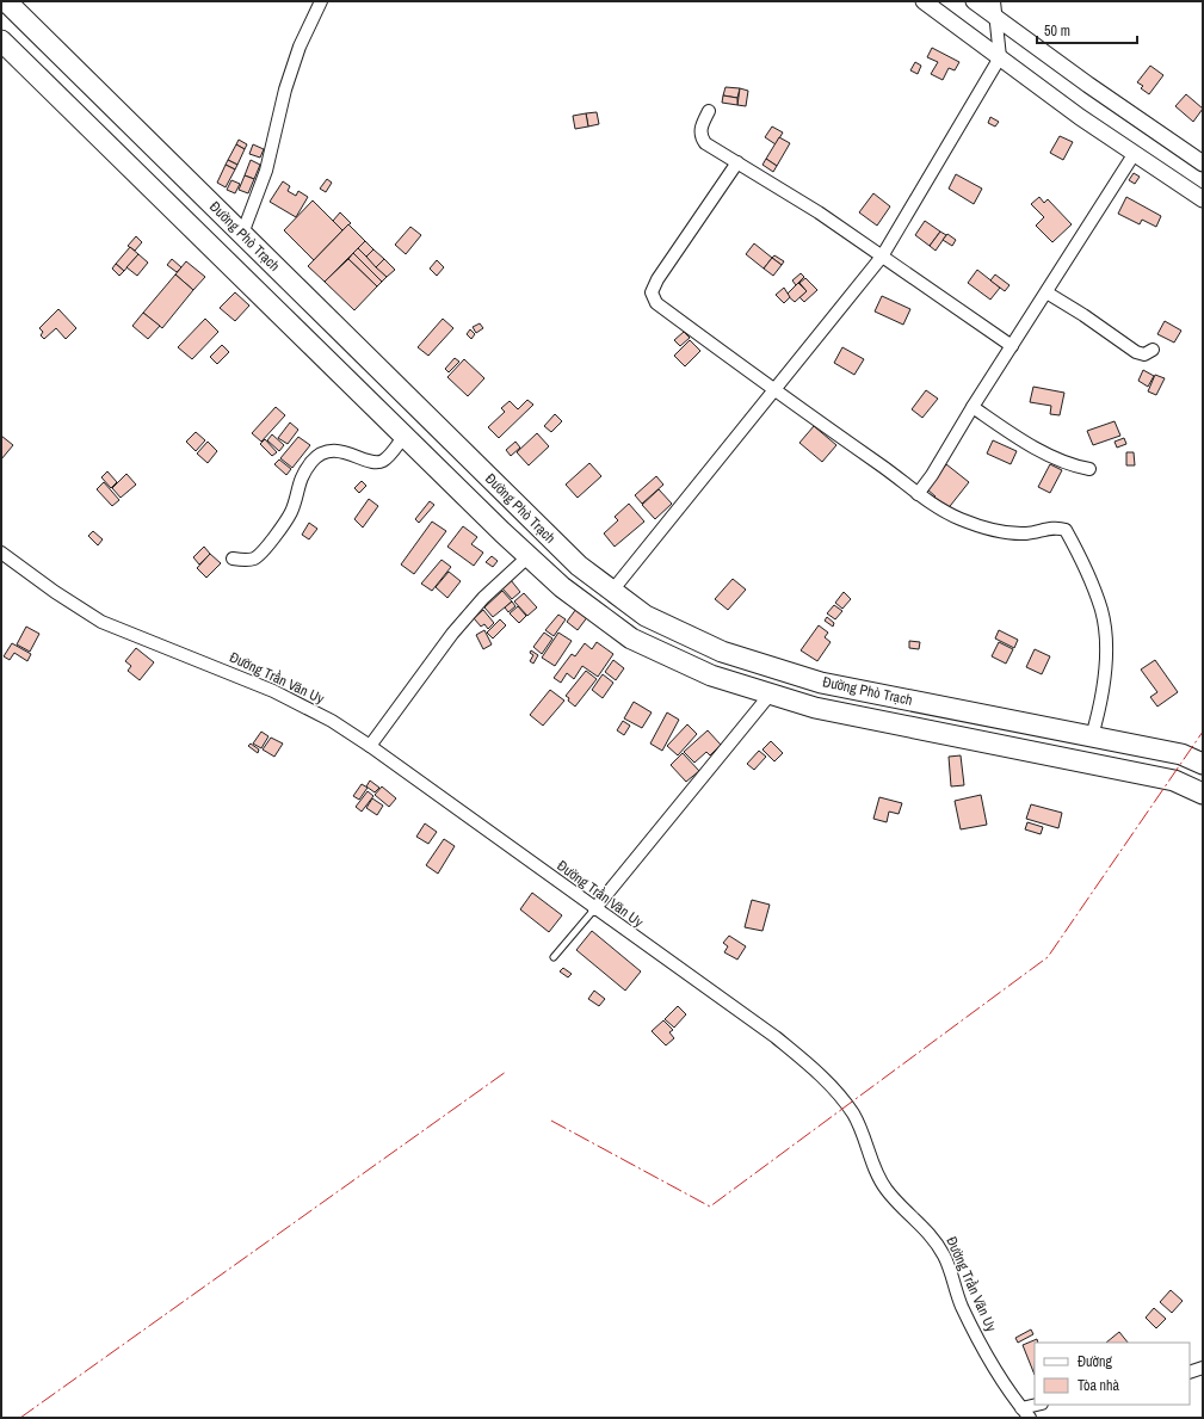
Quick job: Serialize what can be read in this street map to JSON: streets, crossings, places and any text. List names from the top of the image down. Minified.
{"streets":{"highway":["Đường Phò Trạch"],"street":["Đường Trần Văn Uy"]},"legend":["Đường","Tòa nhà"],"scale_bar":"50 m"}
